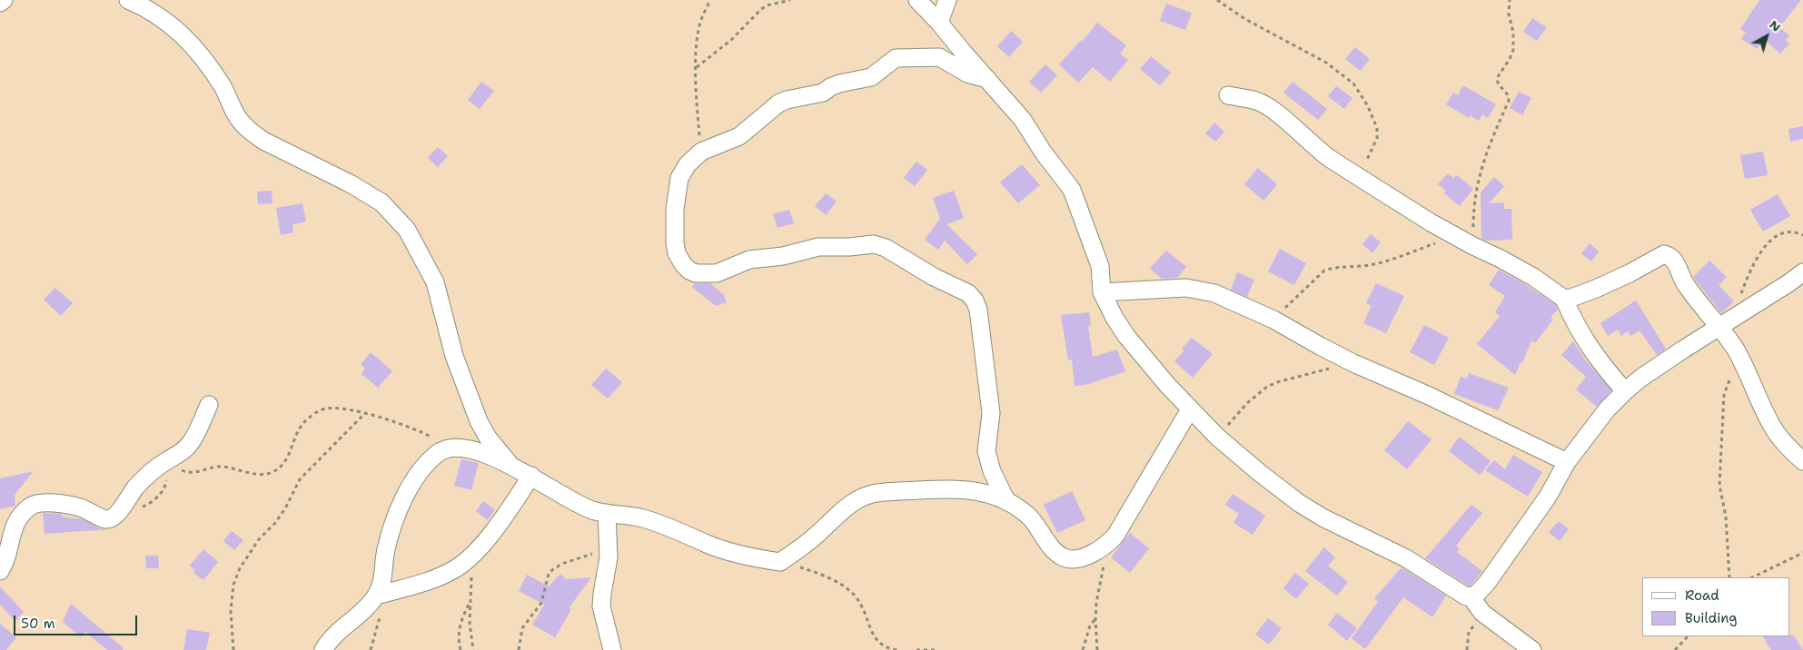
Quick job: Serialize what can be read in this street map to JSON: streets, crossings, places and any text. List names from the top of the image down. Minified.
{"legend":["Road","Building"],"scale_bar":"50 m","north":"top right"}
